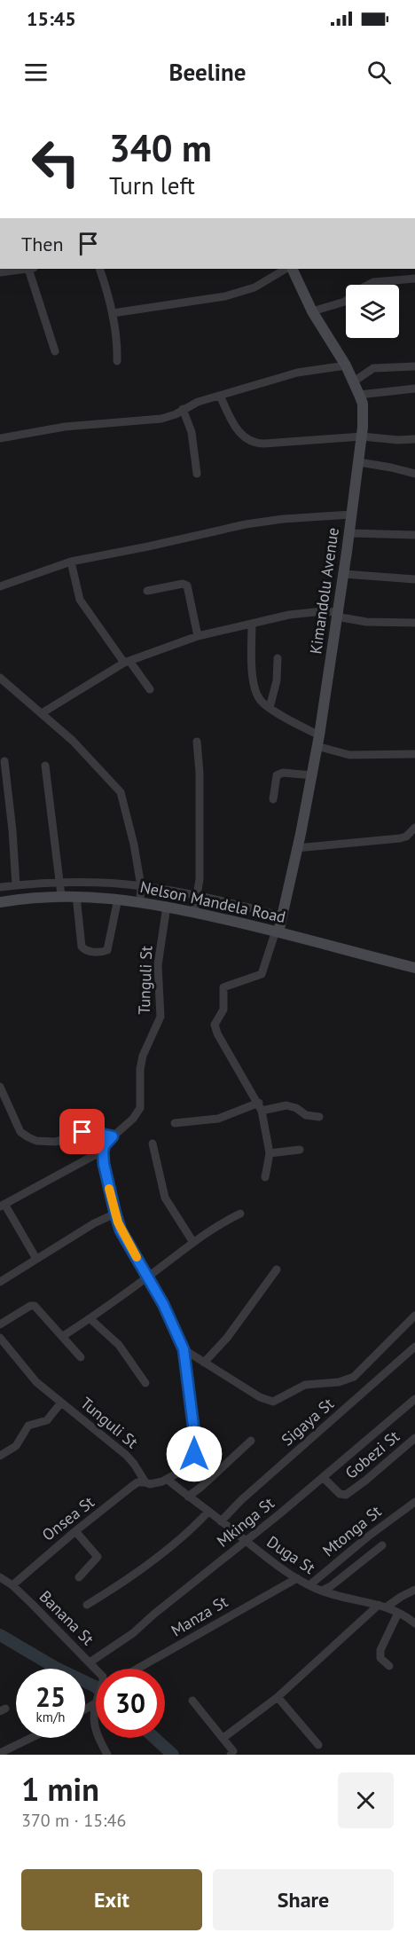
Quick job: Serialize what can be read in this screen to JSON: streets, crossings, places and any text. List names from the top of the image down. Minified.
{"streets":{"street":["Kimandolu Avenue","Nelson Mandela Road","Tunguli St","Sigaya St","Gobezi St","Onsea St","Mkinga St","Mtonga St","Duga St","Manza St","Banana St"]},"crossings":[["Kimandolu Avenue","Nelson Mandela Road"],["Nelson Mandela Road","Tunguli St"],["Tunguli St","Onsea St"],["Sigaya St","Duga St"],["Gobezi St","Mkinga St"],["Onsea St","Banana St"],["Mkinga St","Duga St"],["Mkinga St","Banana St"],["Mtonga St","Duga St"],["Duga St","Manza St"]],"page":{"status":"15:45","header":"Beeline","turn":["340 m","Turn left"],"then":"Then","speed":"25 km/h","limit":"30","heading":["1 min","370 m · 15:46"],"buttons":["Exit","Share"]}}
